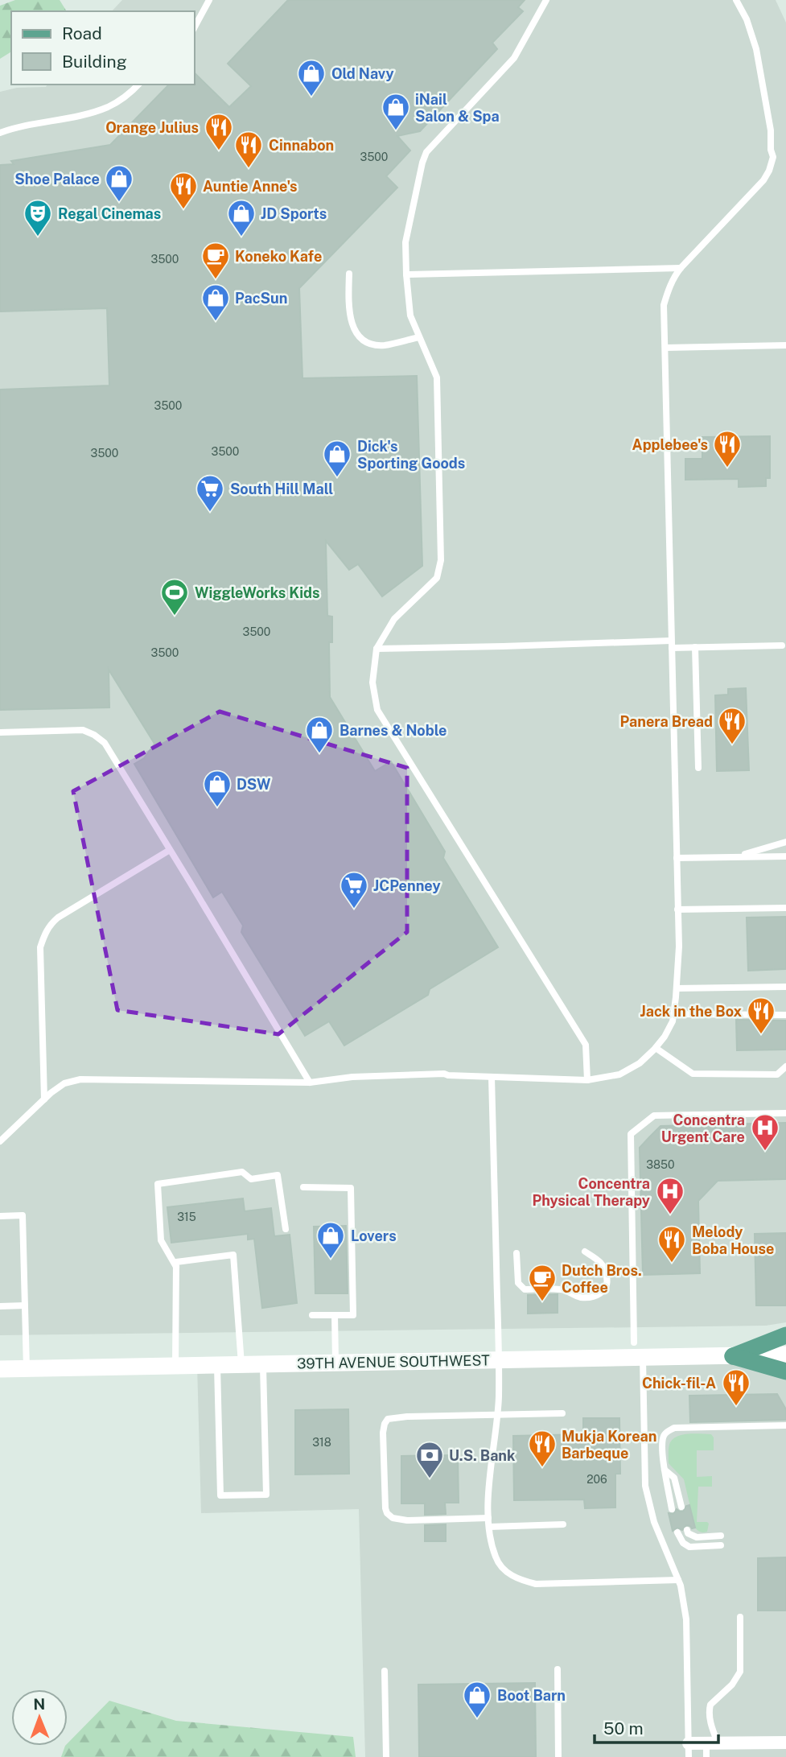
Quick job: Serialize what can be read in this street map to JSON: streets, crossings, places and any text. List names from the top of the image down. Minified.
{"streets":{"main road":["39TH AVENUE SOUTHWEST"]},"places":{"shop":["Old Navy","iNail Salon & Spa","Shoe Palace","JD Sports","PacSun","Dick's Sporting Goods","Barnes & Noble","DSW","Lovers","Boot Barn"],"restaurant":["Orange Julius","Cinnabon","Auntie Anne's","Applebee's","Panera Bread","Jack in the Box","Melody Boba House","Chick-fil-A","Mukja Korean Barbeque"],"theatre":["Regal Cinemas"],"cafe":["Koneko Kafe","Dutch Bros. Coffee"],"supermarket":["South Hill Mall","JCPenney"],"sports":["WiggleWorks Kids"],"hospital":["Concentra Urgent Care","Concentra Physical Therapy"],"bank":["U.S. Bank"]},"house_numbers":["3500","3500","3500","3500","3500","3500","3500","3850","315","318","206"],"legend":["Road","Building"],"scale_bar":"50 m","north":"top"}
